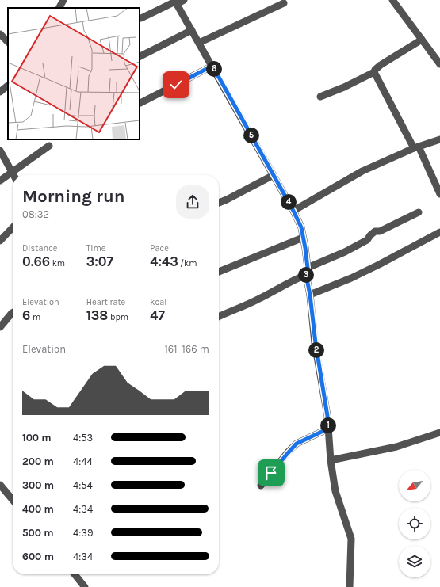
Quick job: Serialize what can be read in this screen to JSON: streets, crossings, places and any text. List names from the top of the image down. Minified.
{"north":"bottom left","page":{"pins":["6","5","4","3","2","1"],"heading":["Morning run","08:32"],"stats":[["Distance","0.66 km"],["Time","3:07"],["Pace","4:43 /km"],["Elevation","6 m"],["Heart rate","138 bpm"],["kcal","47"]],"chart":["Elevation","161–166 m"],"list":[{"name":"100 m","note":"4:53"},{"name":"200 m","note":"4:44"},{"name":"300 m","note":"4:54"},{"name":"400 m","note":"4:34"},{"name":"500 m","note":"4:39"},{"name":"600 m","note":"4:34"}]}}
